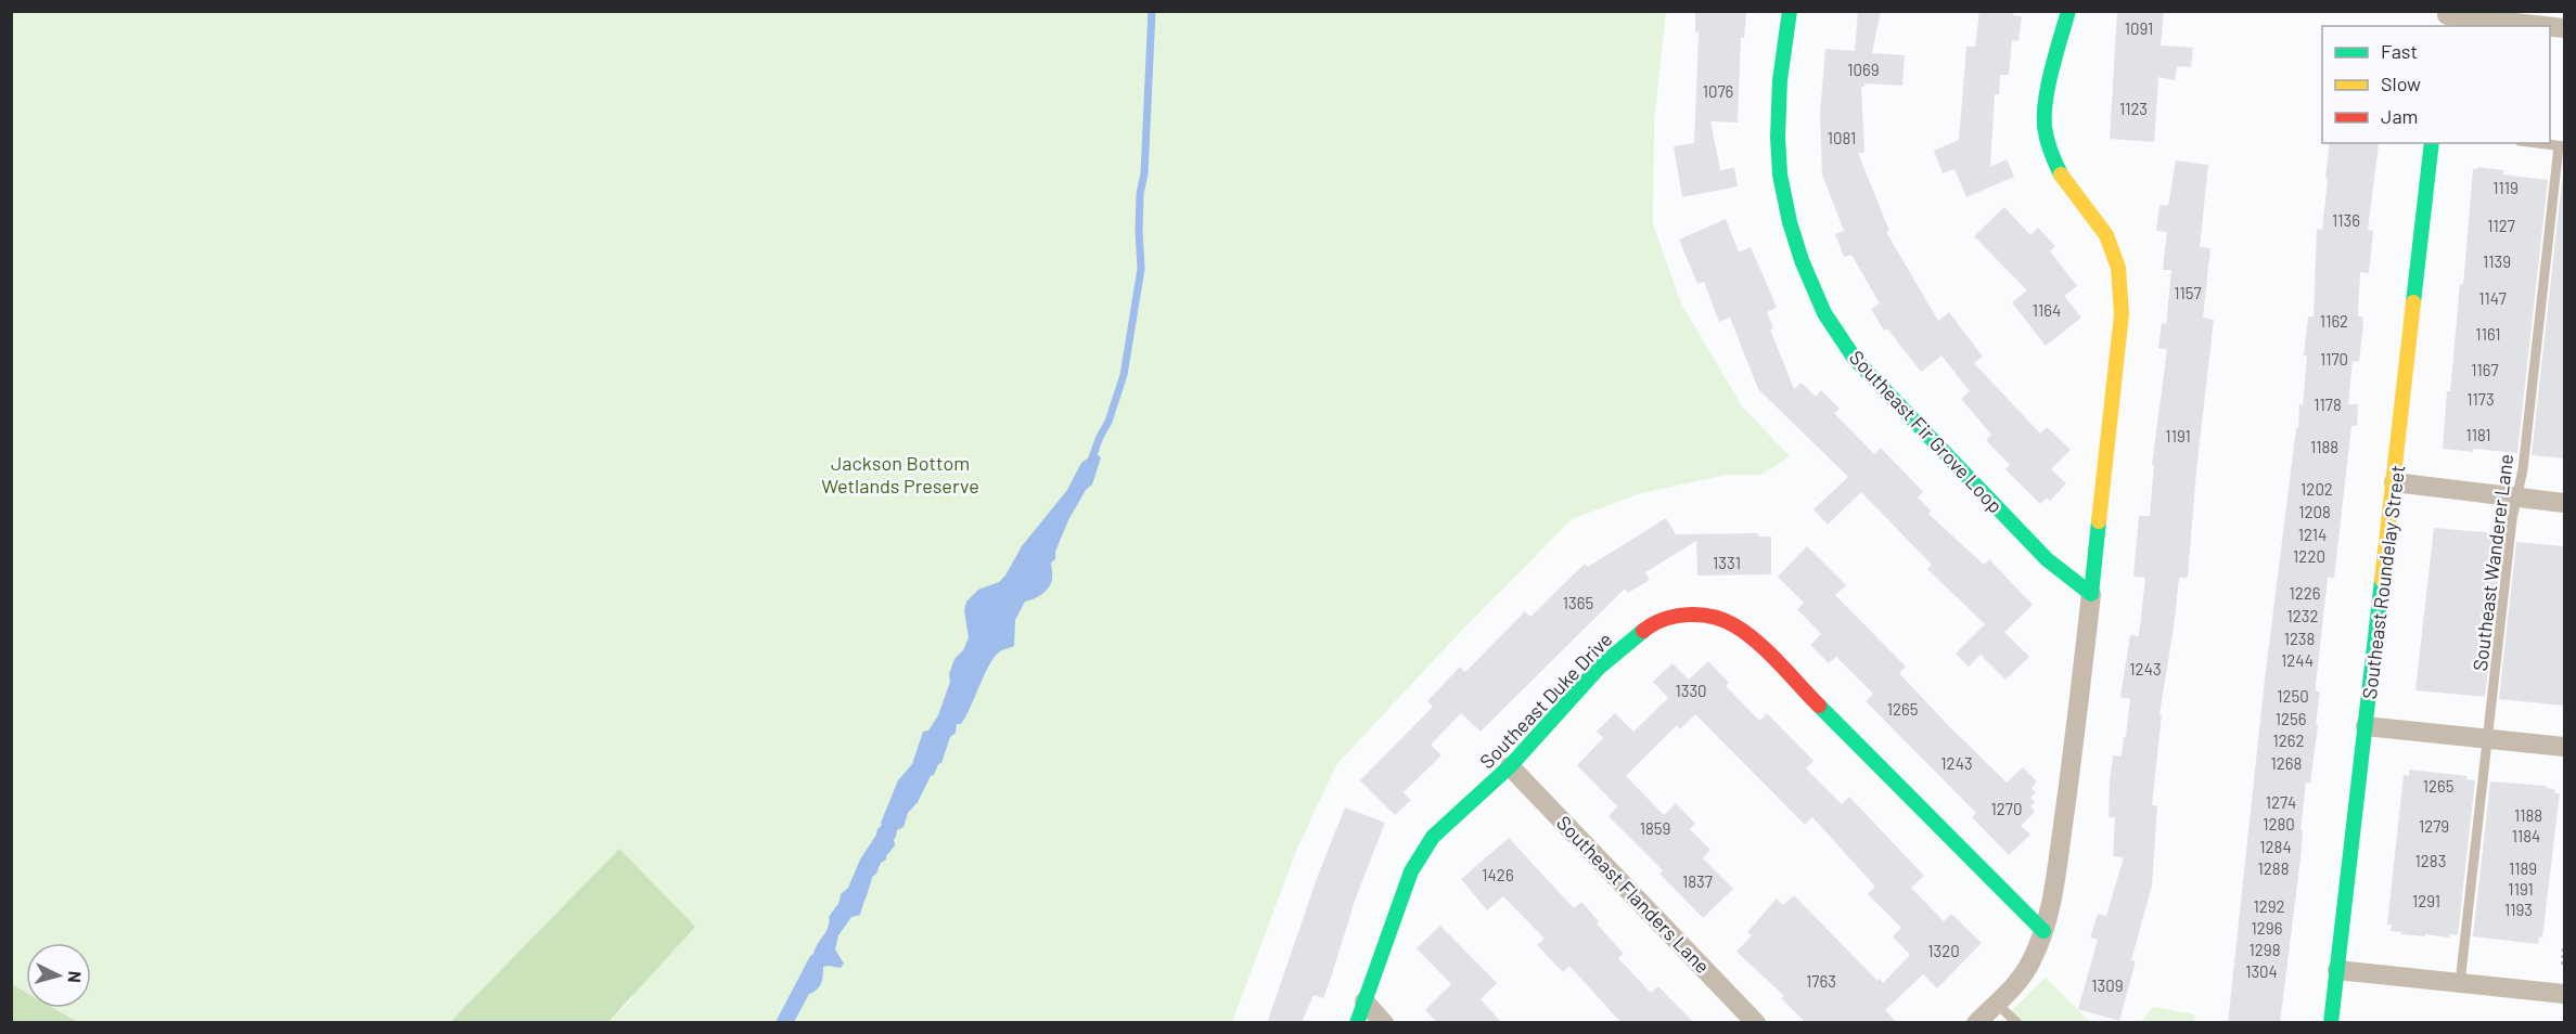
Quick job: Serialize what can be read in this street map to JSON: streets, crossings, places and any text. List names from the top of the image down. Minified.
{"streets":{"street":["Southeast Fir Grove Loop","Southeast Roundelay Street","Southeast Duke Drive","Southeast Flanders Lane"],"lane":["Southeast Wanderer Lane"]},"crossings":[["Southeast Duke Drive","Southeast Flanders Lane"]],"parks":["Jackson Bottom Wetlands Preserve"],"house_numbers":["1091","1069","1076","1123","1081","1119","1136","1127","1139","1157","1147","1164","1162","1161","1170","1167","1173","1178","1181","1191","1188","1202","1208","1214","1220","1331","1226","1365","1232","1238","1244","1243","1330","1250","1265","1256","1262","1243","1268","1265","1274","1270","1188","1280","1279","1859","1184","1284","1283","1288","1189","1426","1837","1191","1291","1292","1193","1296","1298","1320","1304","1763","1309"],"legend":["Fast","Slow","Jam"],"north":"right"}
